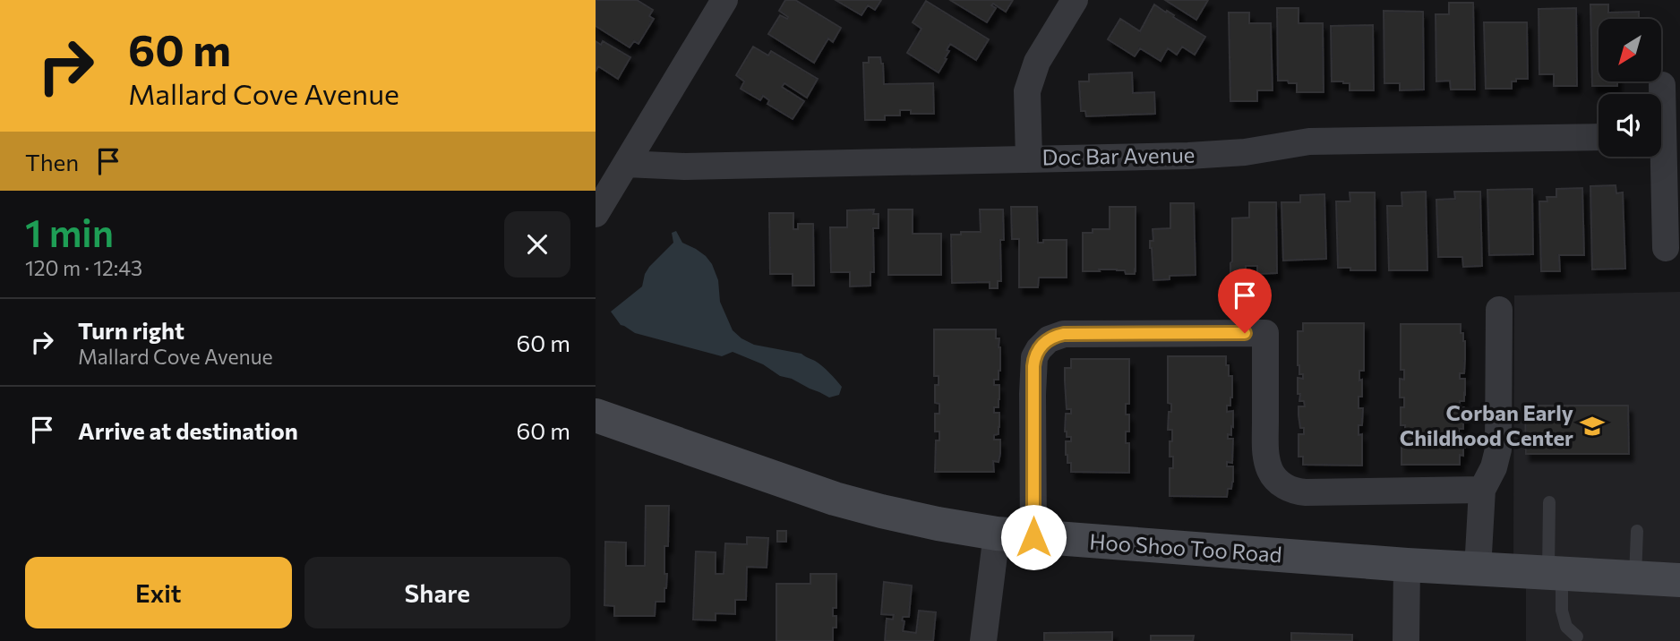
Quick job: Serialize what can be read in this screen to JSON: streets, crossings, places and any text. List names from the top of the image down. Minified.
{"streets":{"street":["Doc Bar Avenue","Hoo Shoo Too Road"]},"places":{"school or university":["Corban Early Childhood Center"]},"north":"bottom left","page":{"turn":["60 m","Mallard Cove Avenue"],"then":"Then","heading":["1 min","120 m · 12:43"],"list":[{"name":"Turn right","note":"Mallard Cove Avenue","value":"60 m"},{"name":"Arrive at destination","value":"60 m"}],"buttons":["Exit","Share"]}}
